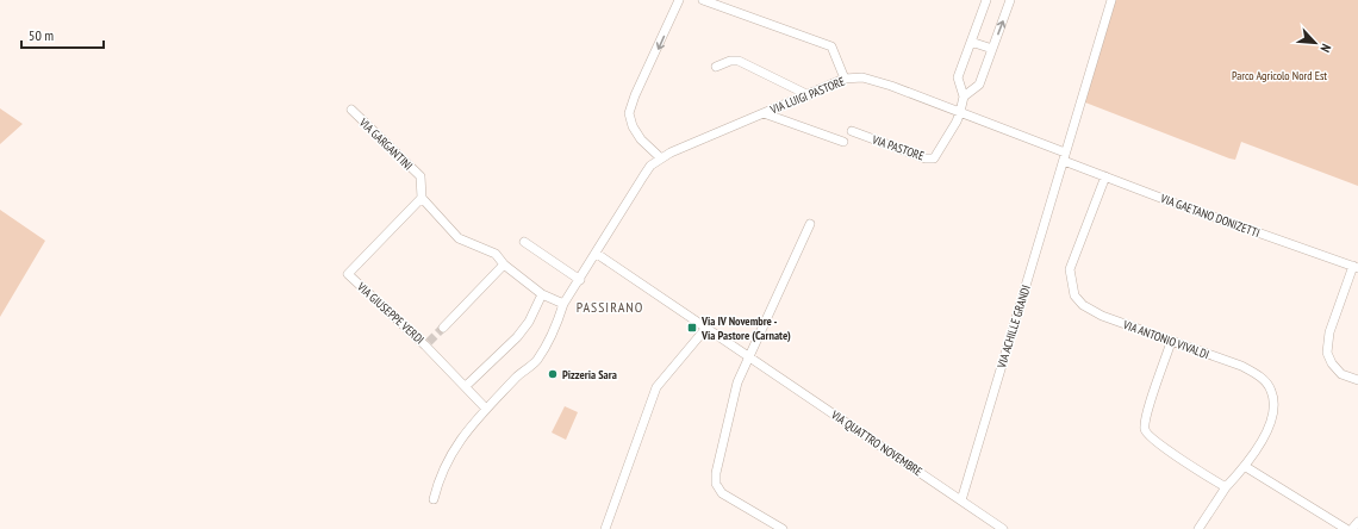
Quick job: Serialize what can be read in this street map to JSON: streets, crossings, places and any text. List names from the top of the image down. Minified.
{"streets":{"street":["VIA LUIGI PASTORE","VIA GARGANTINI","VIA PASTORE","VIA GAETANO DONIZETTI","VIA GIUSEPPE VERDI","VIA ACHILLE GRANDI","VIA ANTONIO VIVALDI","VIA QUATTRO NOVEMBRE"]},"crossings":[["VIA LUIGI PASTORE","VIA PASTORE"],["VIA LUIGI PASTORE","VIA GAETANO DONIZETTI"],["VIA LUIGI PASTORE","VIA ACHILLE GRANDI"],["VIA LUIGI PASTORE","VIA QUATTRO NOVEMBRE"],["VIA GARGANTINI","VIA GIUSEPPE VERDI"],["VIA GAETANO DONIZETTI","VIA ACHILLE GRANDI"],["VIA GAETANO DONIZETTI","VIA ANTONIO VIVALDI"],["VIA ACHILLE GRANDI","VIA QUATTRO NOVEMBRE"]],"districts":["PASSIRANO"],"parks":["Parco Agricolo Nord Est"],"places":{"transit":["Via IV Novembre - Via Pastore (Carnate)"],"other":["Pizzeria Sara"]},"scale_bar":"50 m","north":"bottom right"}
